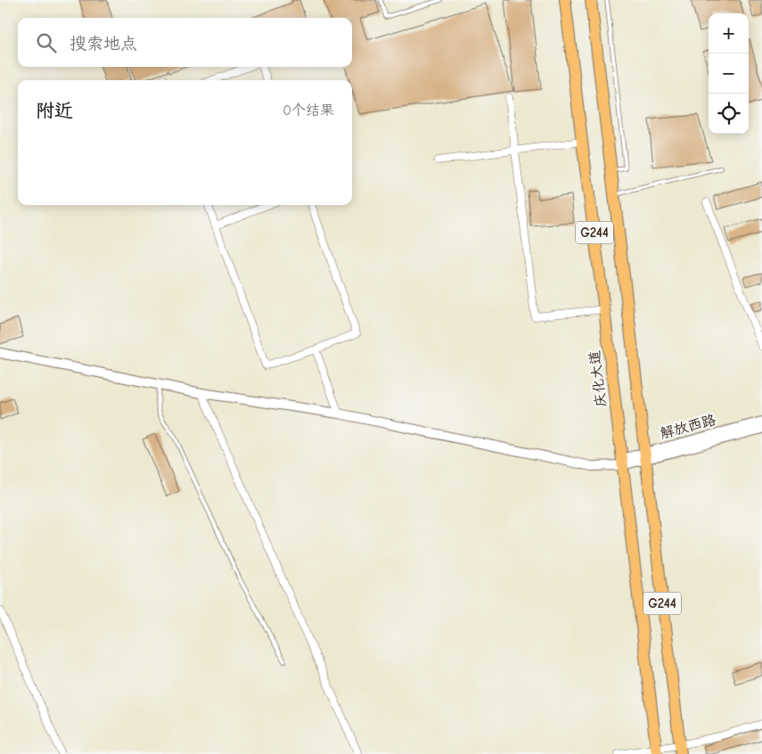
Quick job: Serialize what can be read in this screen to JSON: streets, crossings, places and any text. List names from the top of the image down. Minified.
{"streets":{"highway":["G244","庆化大道"],"street":["解放西路"]},"crossings":[["G244","解放西路"],["庆化大道","解放西路"]],"page":{"map_buttons":["+","−"],"search":"搜索地点","heading":["附近","0个结果"]}}
